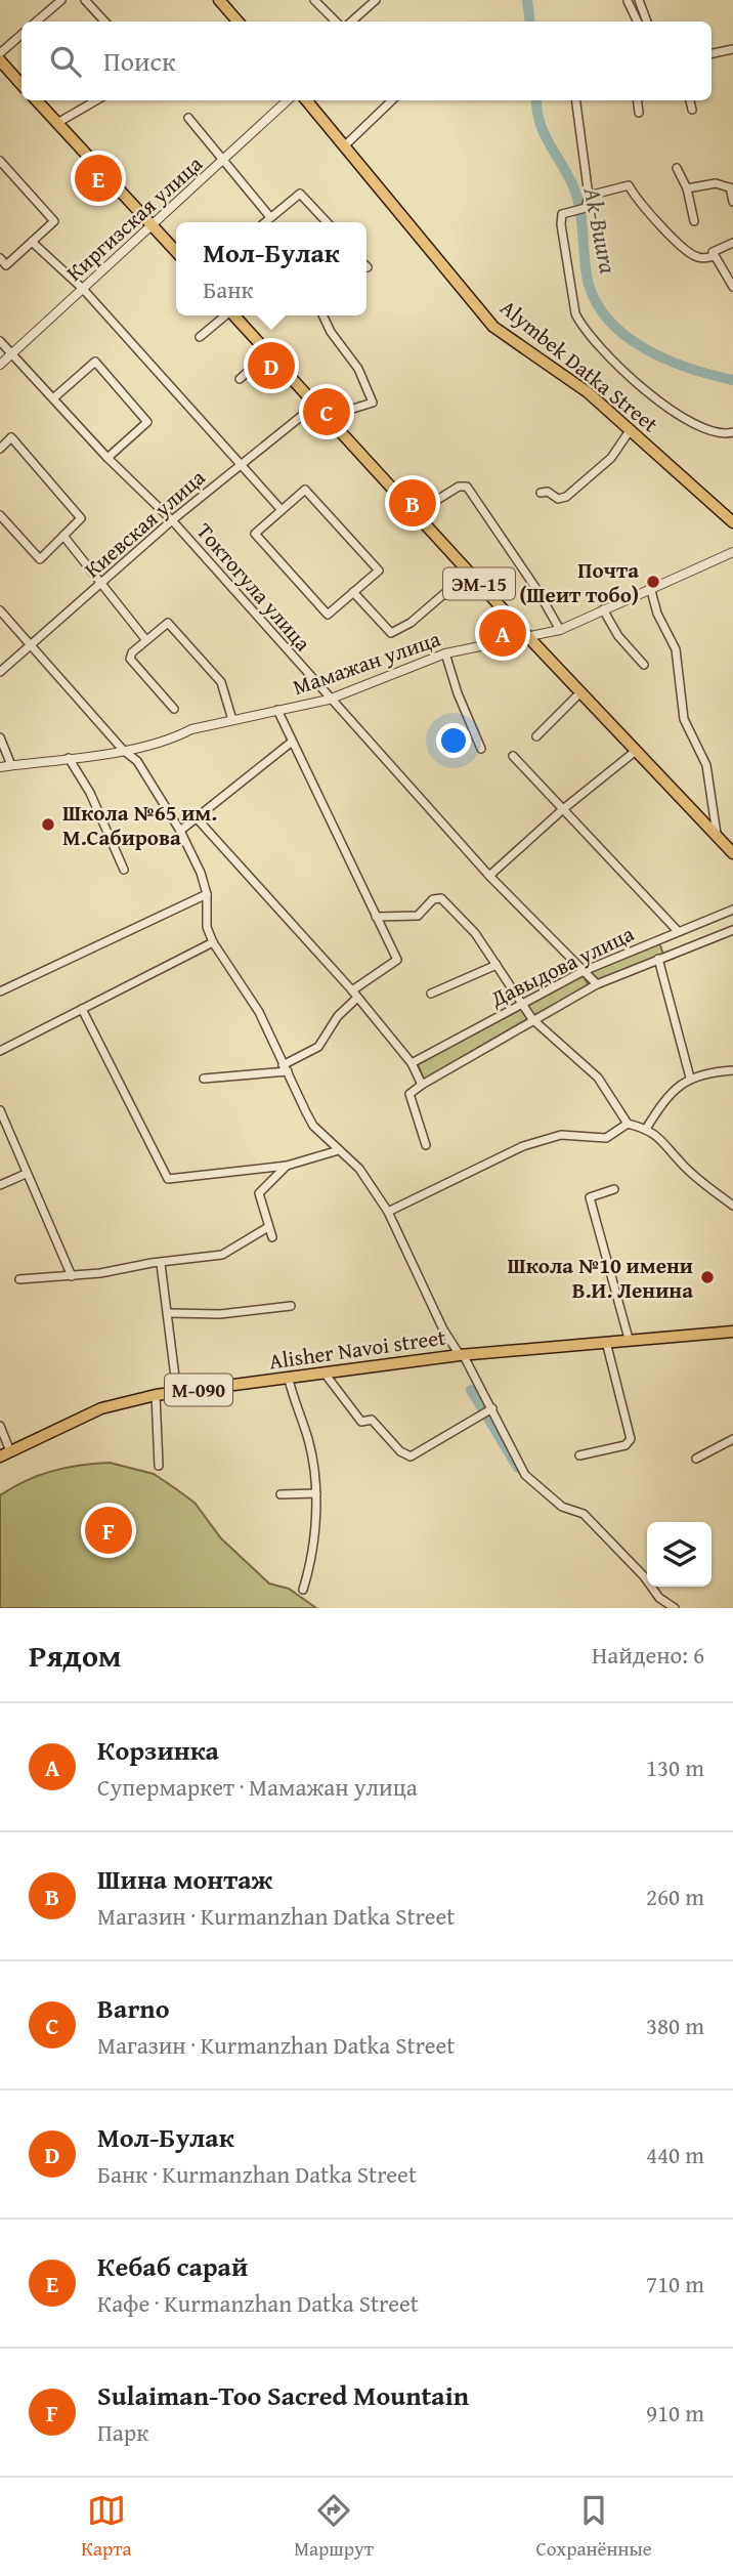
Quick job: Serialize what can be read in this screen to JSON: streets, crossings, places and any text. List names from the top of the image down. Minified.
{"streets":{"main road":["Alymbek Datka Street","ЭМ-15","Alisher Navoi street","М-090"],"street":["Киргизская улица","Киевская улица","Токтогула улица","Мамажан улица","Давыдова улица"]},"crossings":[["Киргизская улица","Токтогула улица"],["Киевская улица","ЭМ-15"],["Киевская улица","Токтогула улица"],["ЭМ-15","Мамажан улица"],["Токтогула улица","Мамажан улица"],["Токтогула улица","Давыдова улица"]],"water":["Ak-Buura"],"places":["Почта (Шеит тобо)","Школа №65 им. М.Сабирова","Школа №10 имени В.И. Ленина"],"page":{"search":"Поиск","pins":["E","D","C","B","A","F"],"popup":["Мол-Булак","Банк"],"heading":["Рядом","Найдено: 6"],"list":[{"mark":"A","name":"Корзинка","note":"Супермаркет · Мамажан улица","value":"130 m"},{"mark":"B","name":"Шина монтаж","note":"Магазин · Kurmanzhan Datka Street","value":"260 m"},{"mark":"C","name":"Barno","note":"Магазин · Kurmanzhan Datka Street","value":"380 m"},{"mark":"D","name":"Мол-Булак","note":"Банк · Kurmanzhan Datka Street","value":"440 m"},{"mark":"E","name":"Кебаб сарай","note":"Кафе · Kurmanzhan Datka Street","value":"710 m"},{"mark":"F","name":"Sulaiman-Too Sacred Mountain","note":"Парк","value":"910 m"}],"nav":["Карта","Маршрут","Сохранённые"]}}
